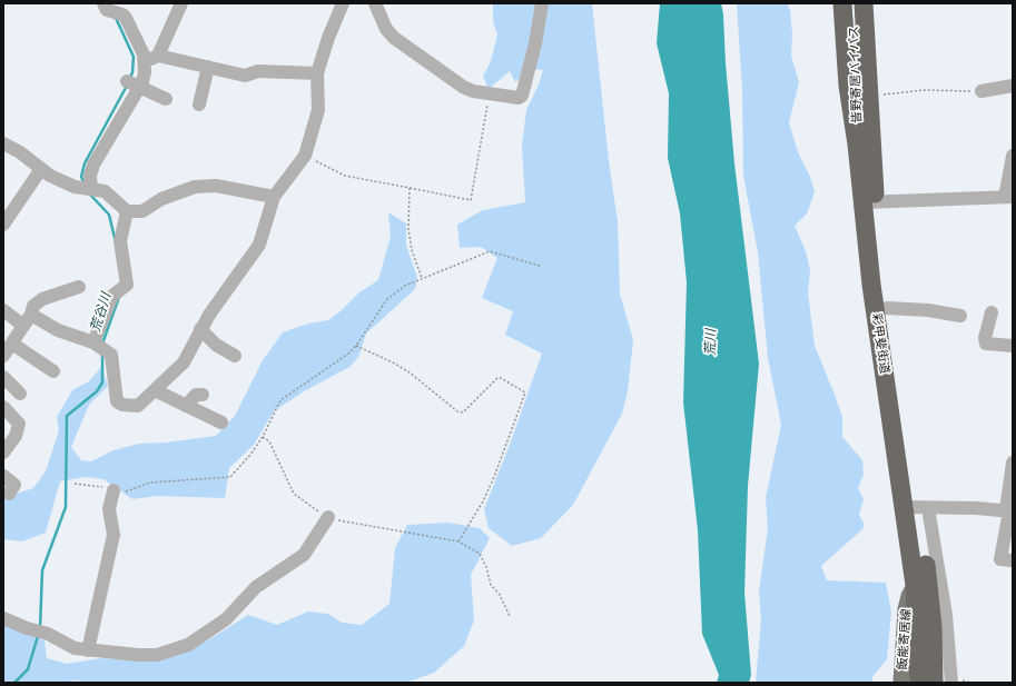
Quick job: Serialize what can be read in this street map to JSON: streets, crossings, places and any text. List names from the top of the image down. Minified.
{"streets":{"highway":["皆野寄居バイパス","彩甲斐街道"],"main road":["飯能寄居線"]},"crossings":[["皆野寄居バイパス","彩甲斐街道"],["彩甲斐街道","飯能寄居線"]],"water":["荒谷川","荒川"]}
